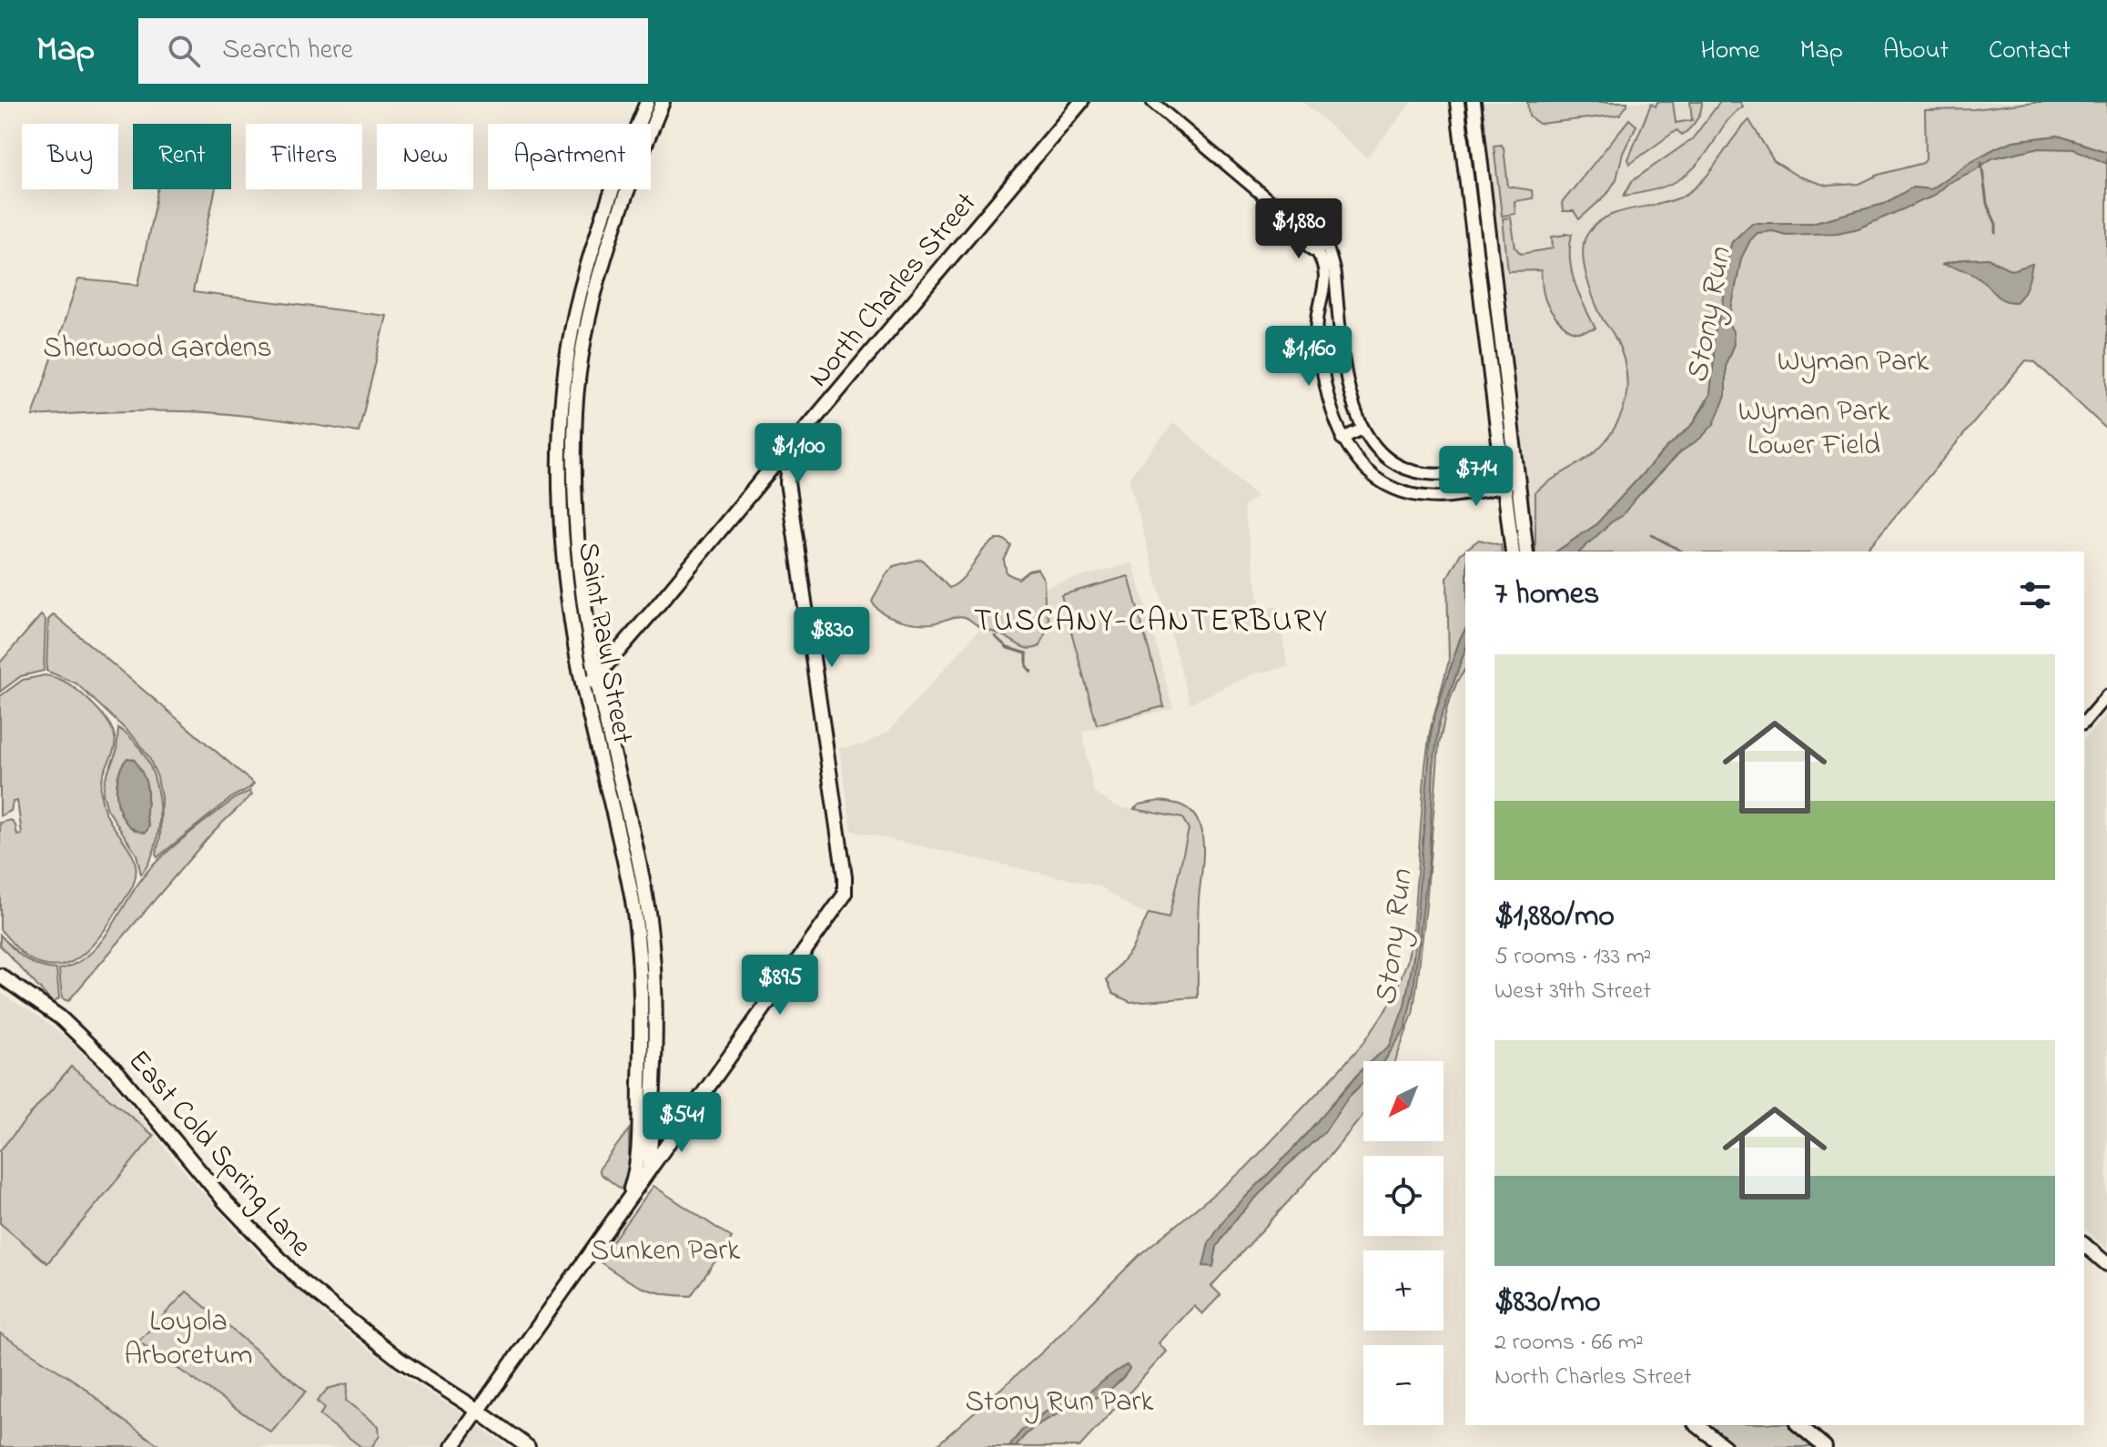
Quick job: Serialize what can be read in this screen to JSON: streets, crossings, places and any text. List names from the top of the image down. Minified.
{"streets":{"main road":["North Charles Street","Saint Paul Street","East Cold Spring Lane"]},"crossings":[["North Charles Street","Saint Paul Street"],["North Charles Street","East Cold Spring Lane"]],"districts":["TUSCANY-CANTERBURY"],"water":["Stony Run"],"parks":["Sherwood Gardens","Wyman Park","Wyman Park Lower Field","Sunken Park","Loyola Arboretum","Stony Run Park"],"north":"bottom left","page":{"header":"Map","search":"Search here","nav":["Home","Map","About","Contact"],"chip":["Buy","Rent","Filters","New","Apartment"],"price":["$1,880","$1,160","$1,100","$714","$830","$895","$541"],"heading":"7 homes","list":[{"name":"$1,880/mo","note":"5 rooms · 133 m² · West 39th Street"},{"name":"$830/mo","note":"2 rooms · 66 m² · North Charles Street"}],"map_buttons":["+","−"]}}
